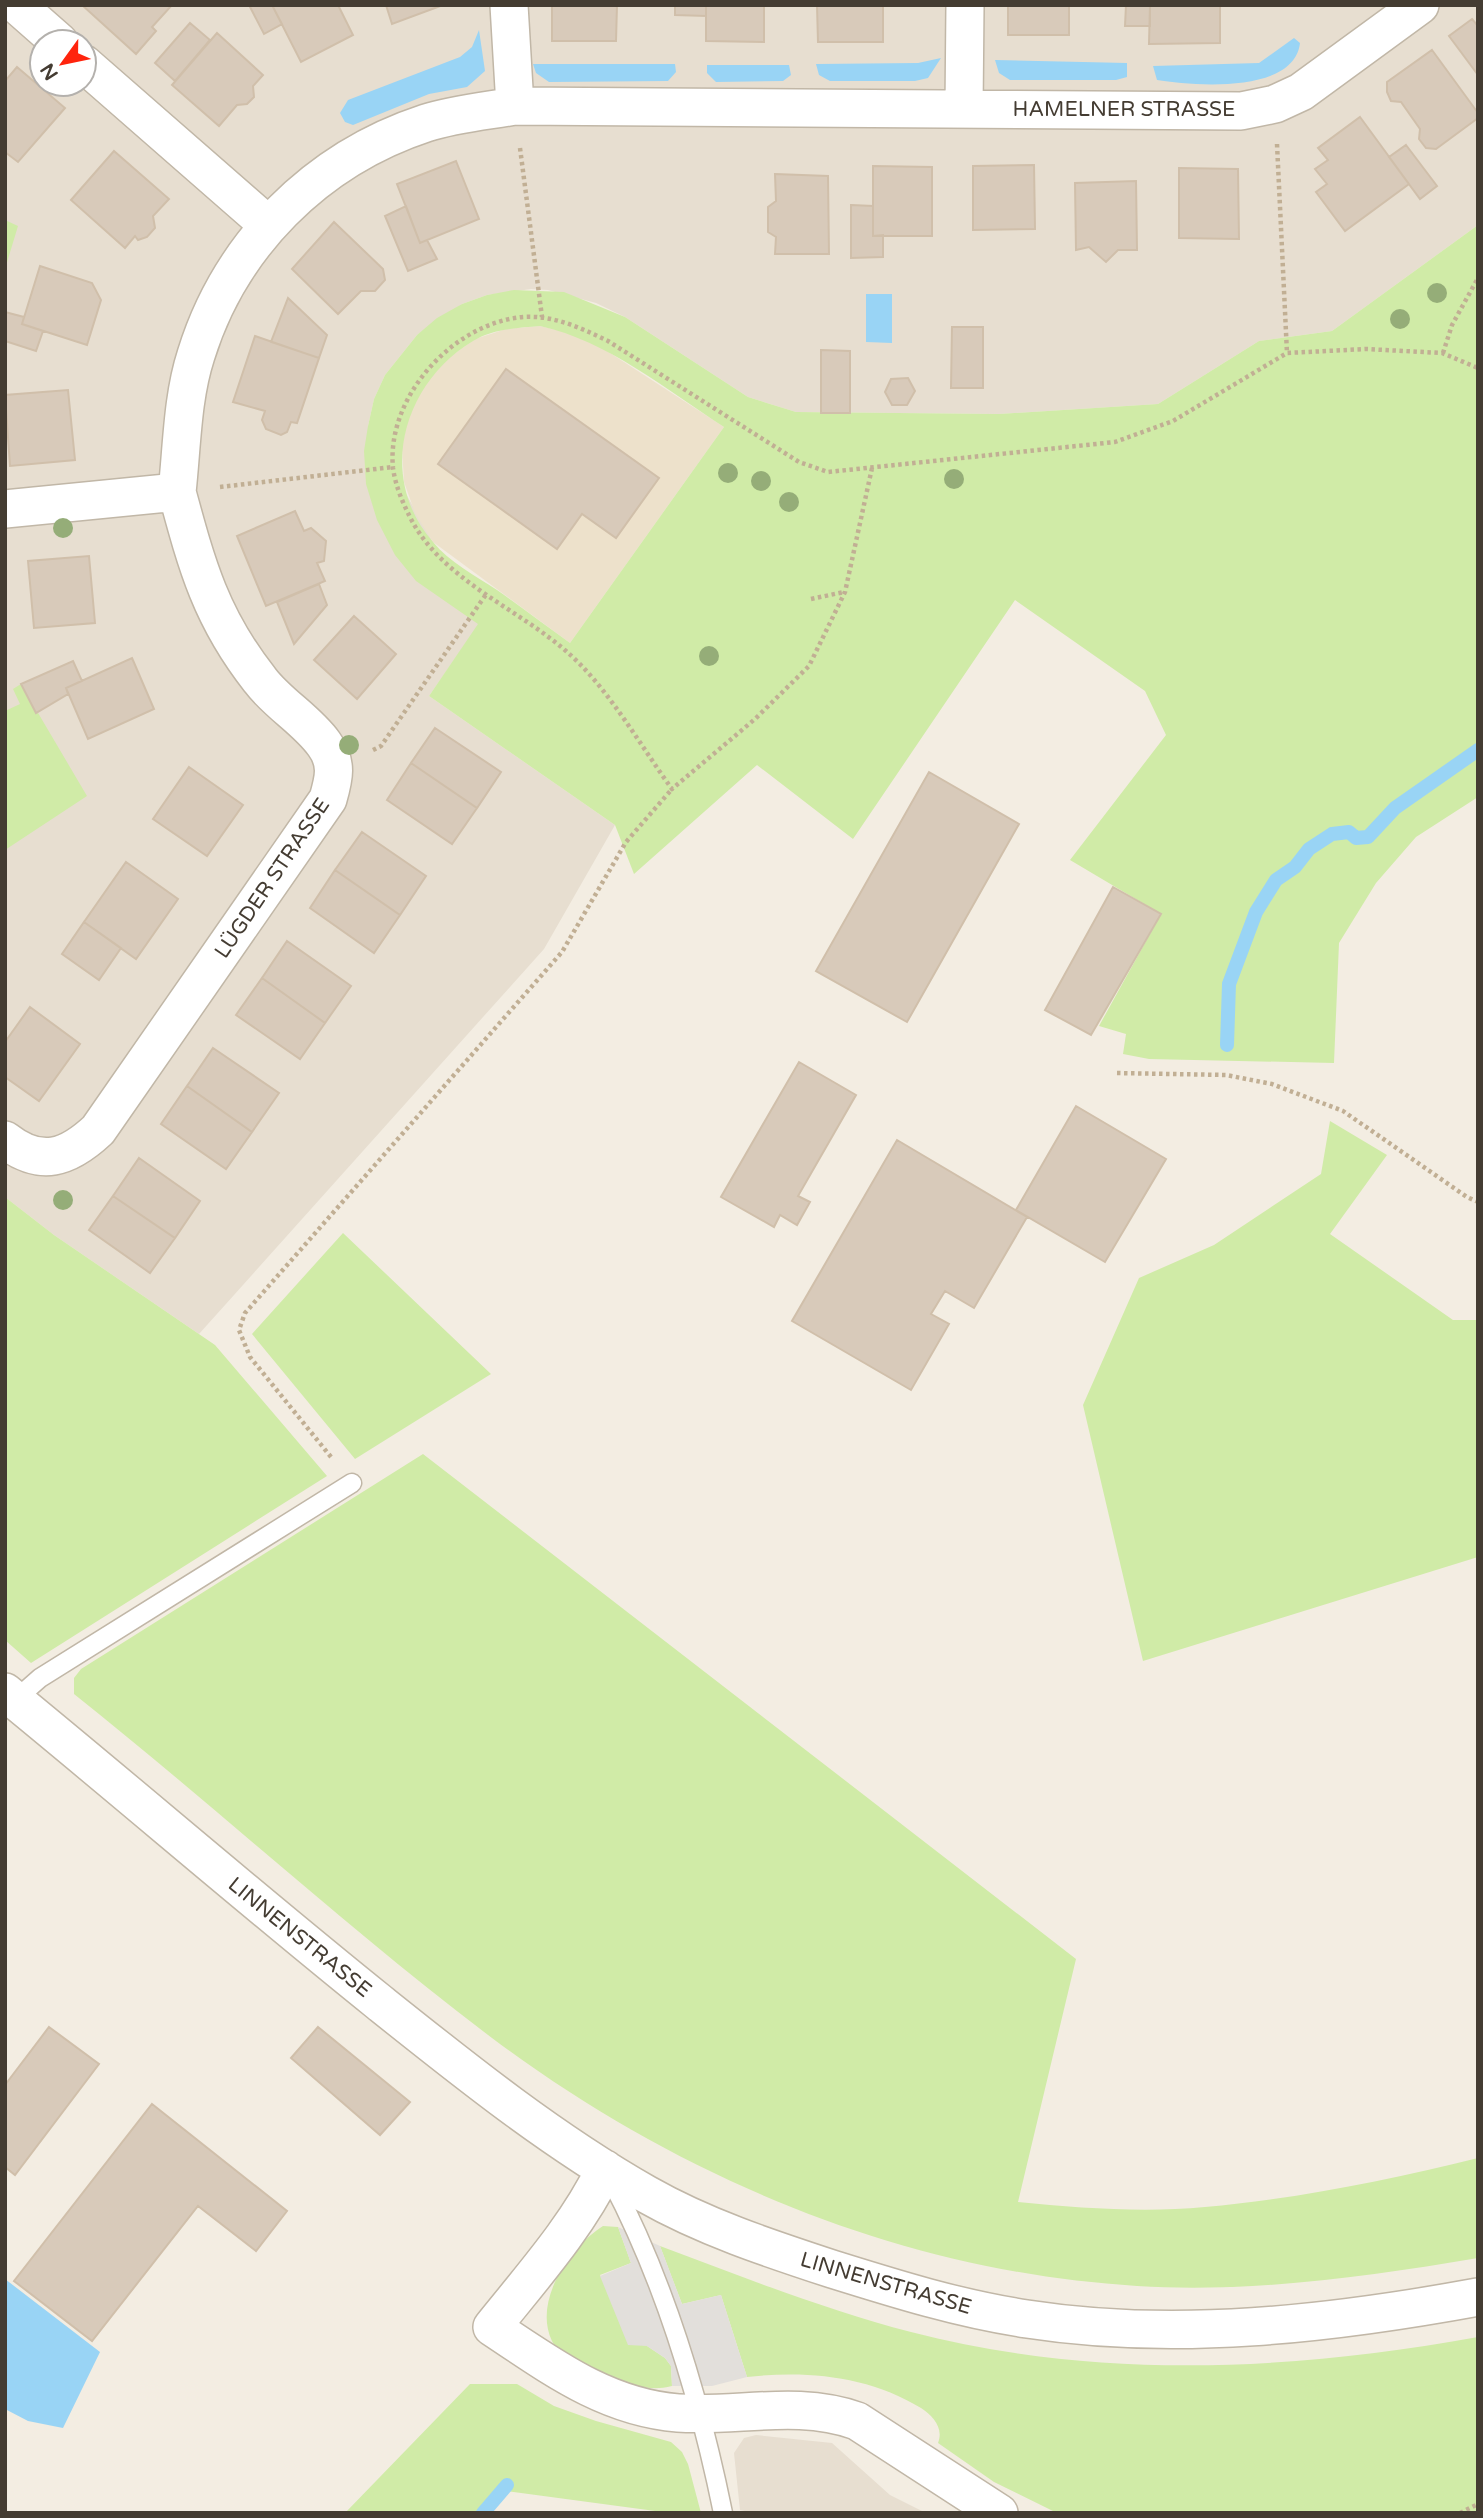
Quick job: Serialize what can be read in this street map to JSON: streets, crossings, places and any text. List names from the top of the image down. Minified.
{"streets":{"street":["HAMELNER STRASSE","LÜGDER STRASSE","LINNENSTRASSE"]},"north":"bottom left"}
